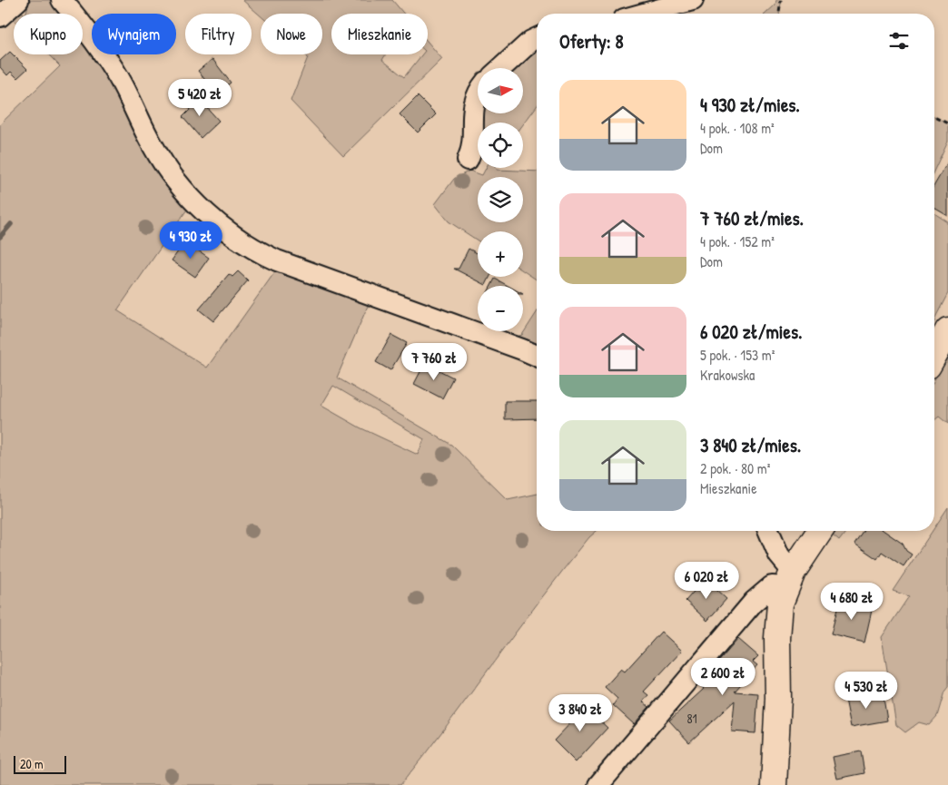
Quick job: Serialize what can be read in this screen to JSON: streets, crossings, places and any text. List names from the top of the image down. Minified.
{"house_numbers":["81"],"scale_bar":"20 m","north":"right","page":{"chip":["Kupno","Wynajem","Filtry","Nowe","Mieszkanie"],"heading":"Oferty: 8","map_buttons":["+","−"],"list":[{"name":"4 930 zł/mies.","note":"4 pok. · 108 m² · Dom"},{"name":"7 760 zł/mies.","note":"4 pok. · 152 m² · Dom"},{"name":"6 020 zł/mies.","note":"5 pok. · 153 m² · Krakowska"},{"name":"3 840 zł/mies.","note":"2 pok. · 80 m² · Mieszkanie"}],"price":["5 420 zł","4 930 zł","7 760 zł","6 020 zł","4 680 zł","2 600 zł","4 530 zł","3 840 zł"],"scale":"20 m"}}
